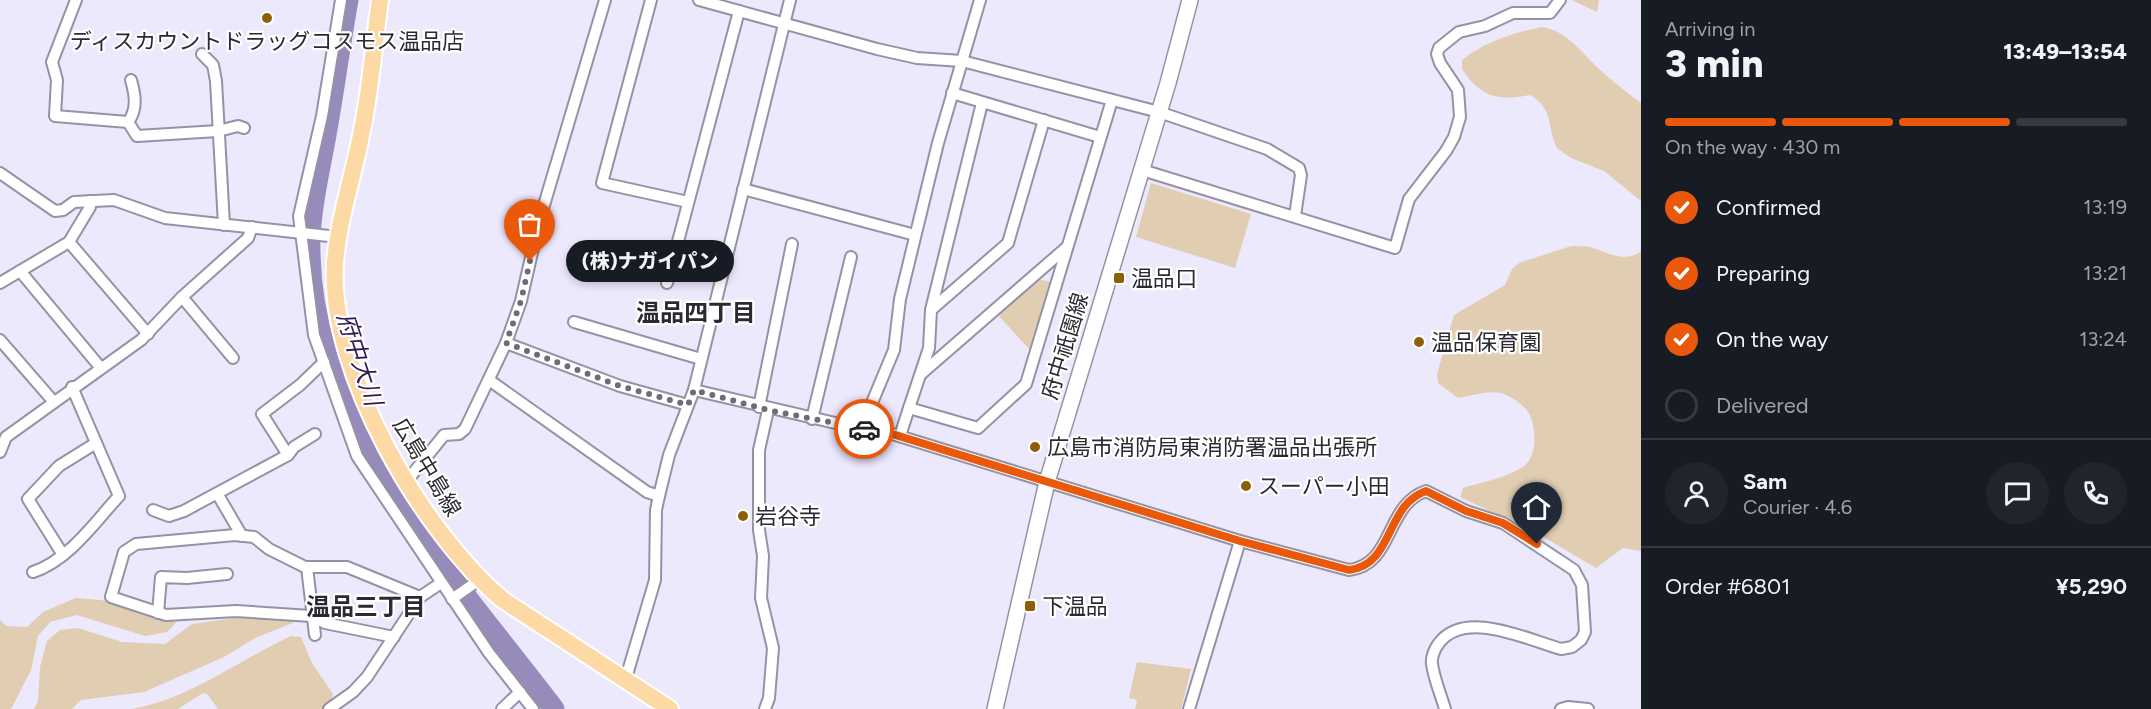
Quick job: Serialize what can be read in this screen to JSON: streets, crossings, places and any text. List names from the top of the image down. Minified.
{"streets":{"main road":["府中祇園線","広島中島線"]},"districts":["温品四丁目","温品三丁目"],"water":["府中大川"],"places":{"other":["ディスカウントドラッグコスモス温品店","(株)ナガイパン","温品保育園","広島市消防局東消防署温品出張所","スーパー小田","岩谷寺"],"transit":["温品口","下温品"]},"page":{"heading":["3 min","Arriving in","13:49–13:54"],"panel":["Sam","Courier · 4.6","Order #6801","¥5,290"],"bar":"On the way · 430 m","list":[["Confirmed","13:19"],["Preparing","13:21"],["On the way","13:24"],"Delivered"],"bubble":"(株)ナガイパン"}}
